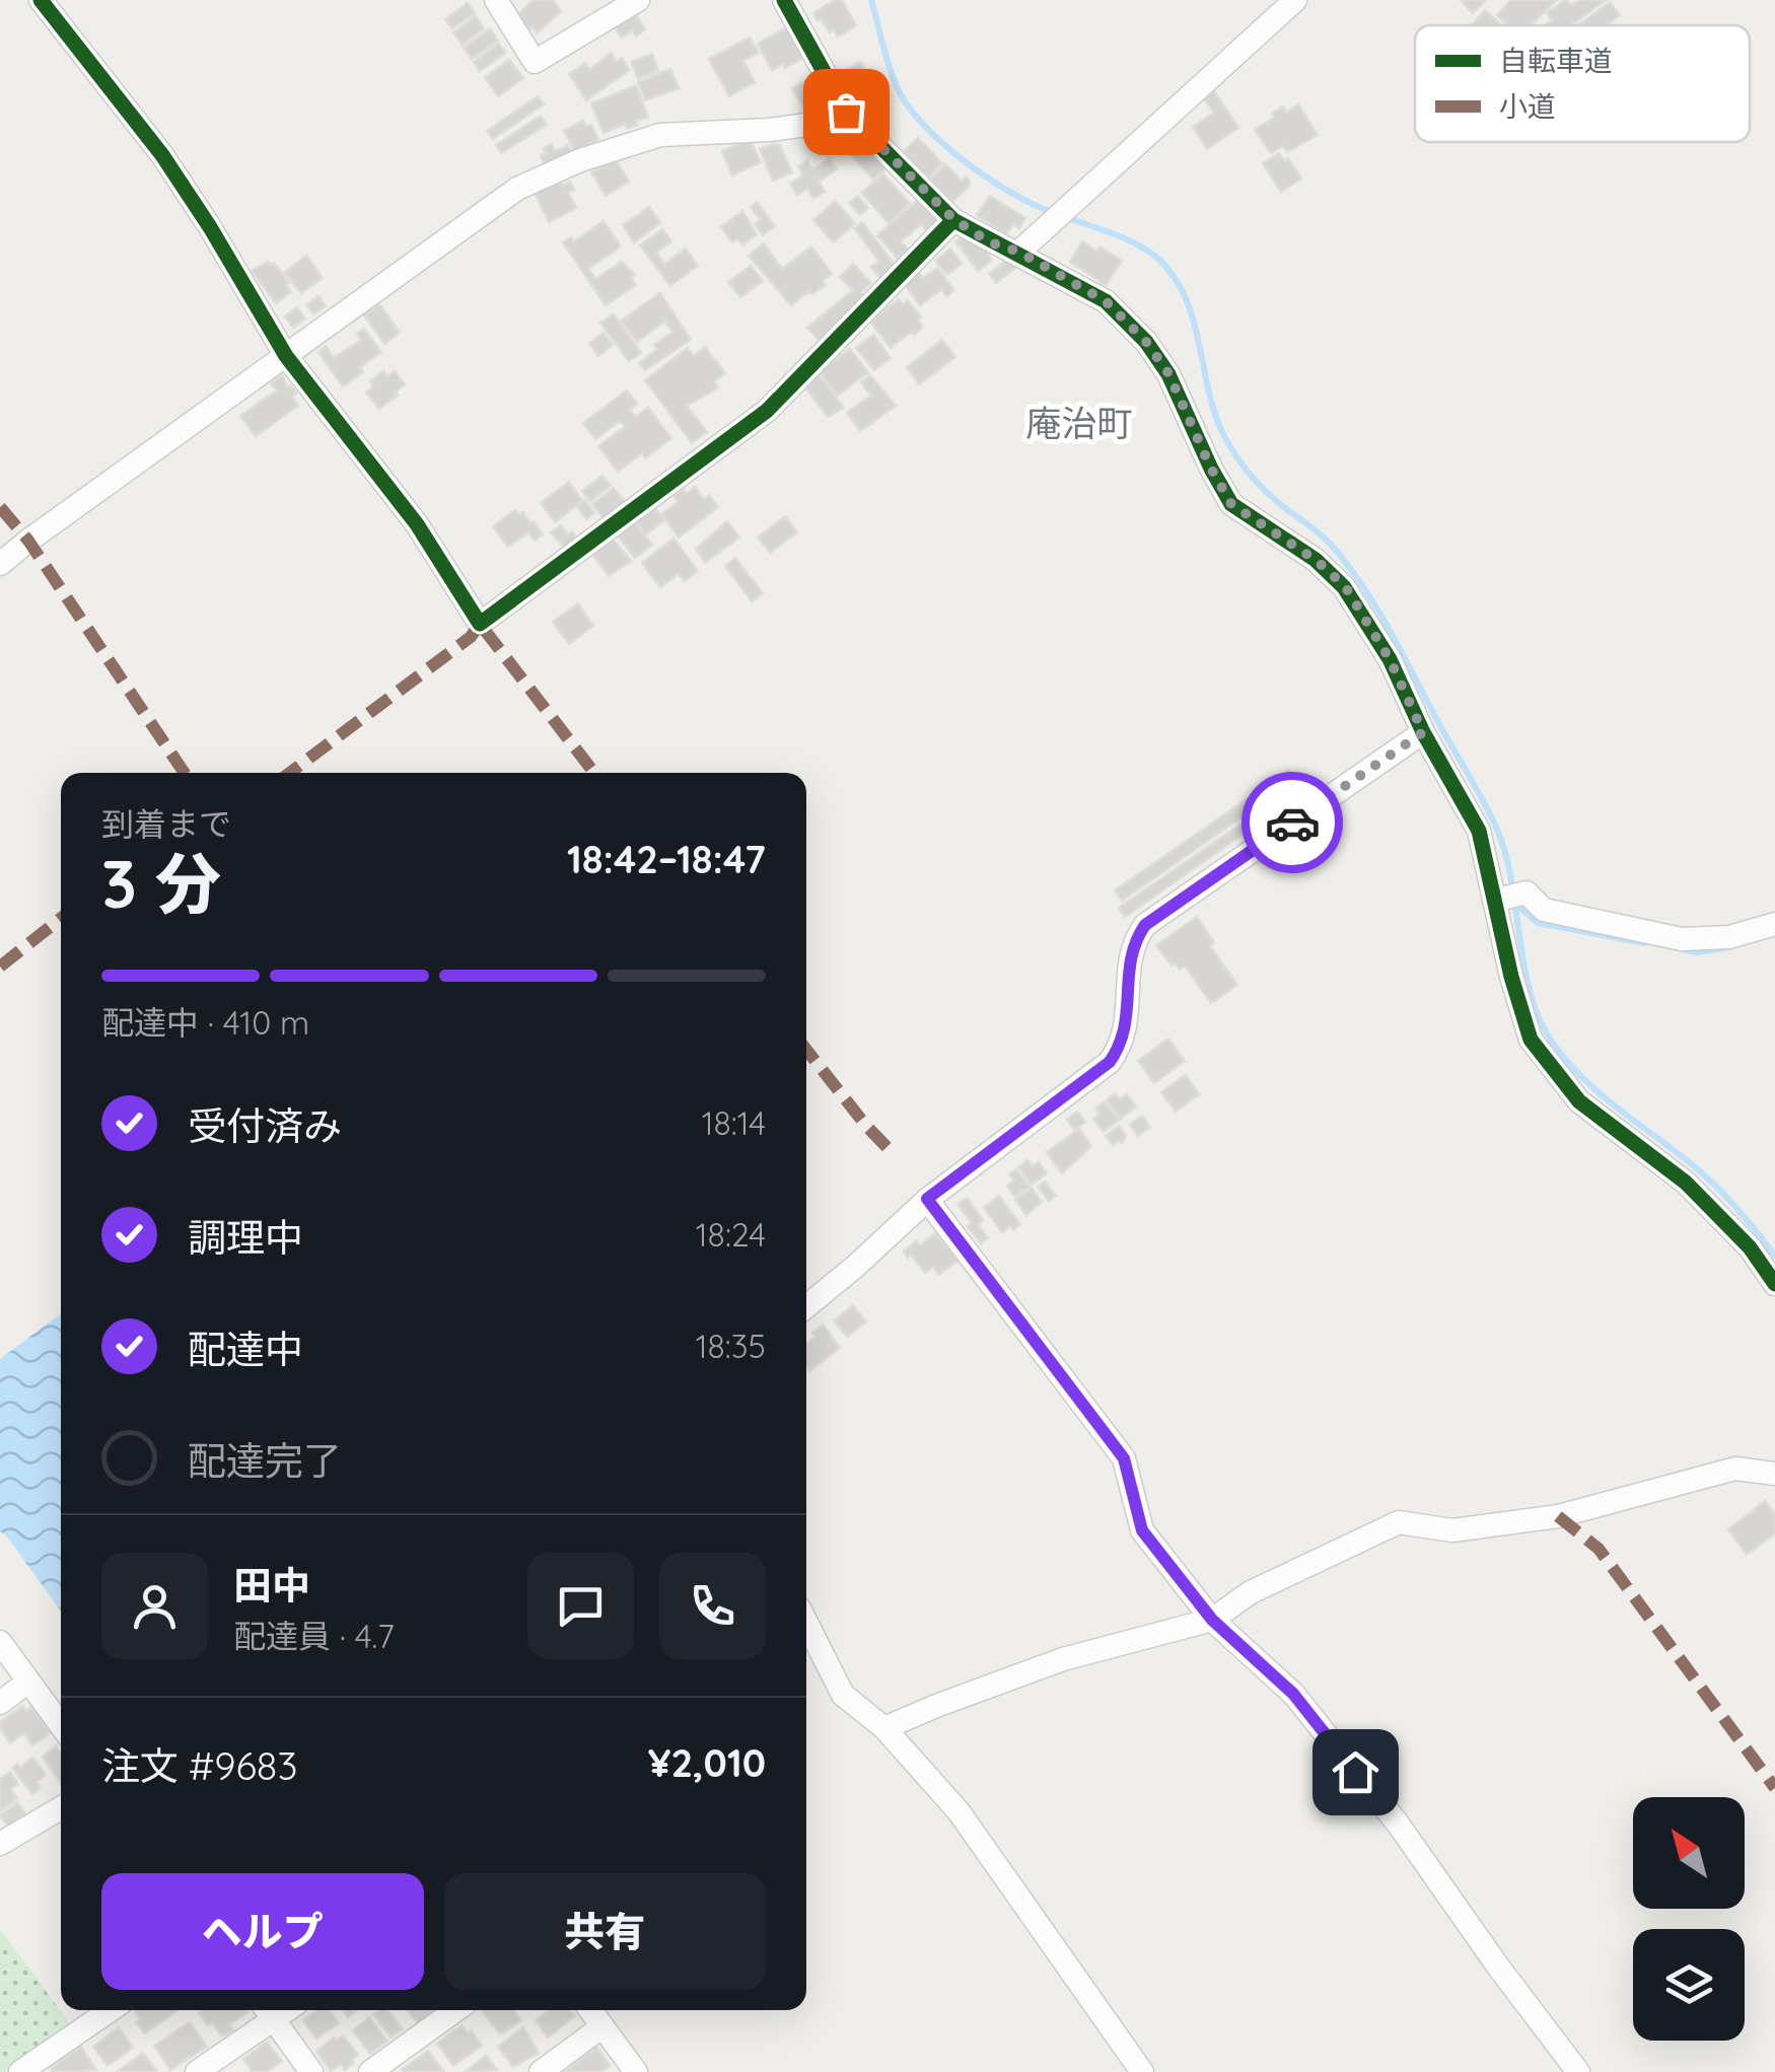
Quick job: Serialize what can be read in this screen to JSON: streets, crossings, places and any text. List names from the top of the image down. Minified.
{"districts":["庵治町"],"legend":["自転車道","小道"],"north":"top left","page":{"heading":["3 分","到着まで","18:42–18:47"],"panel":["田中","配達員 · 4.7","注文 #9683","¥2,010"],"bar":"配達中 · 410 m","list":[["受付済み","18:14"],["調理中","18:24"],["配達中","18:35"],"配達完了"],"buttons":["ヘルプ","共有"]}}
